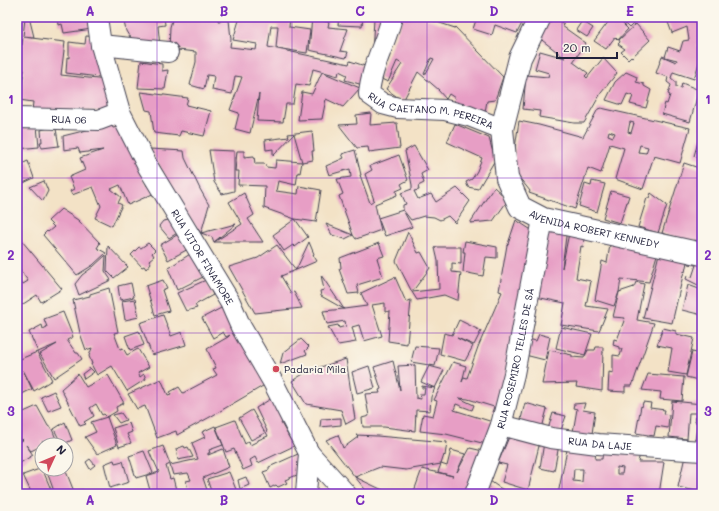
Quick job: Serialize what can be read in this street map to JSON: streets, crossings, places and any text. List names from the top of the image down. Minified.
{"streets":{"street":["RUA CAETANO M. PEREIRA","RUA 06","AVENIDA ROBERT KENNEDY","RUA VITOR FINAMORE","RUA ROSEMIRO TELLES DE SÁ","RUA DA LAJE"]},"crossings":[["RUA CAETANO M. PEREIRA","AVENIDA ROBERT KENNEDY"],["RUA 06","RUA VITOR FINAMORE"],["AVENIDA ROBERT KENNEDY","RUA ROSEMIRO TELLES DE SÁ"],["RUA ROSEMIRO TELLES DE SÁ","RUA DA LAJE"]],"places":["Padaria Mila"],"scale_bar":"20 m","north":"top right","grid":{"columns":["A","B","C","D","E"],"rows":["1","2","3"]}}
